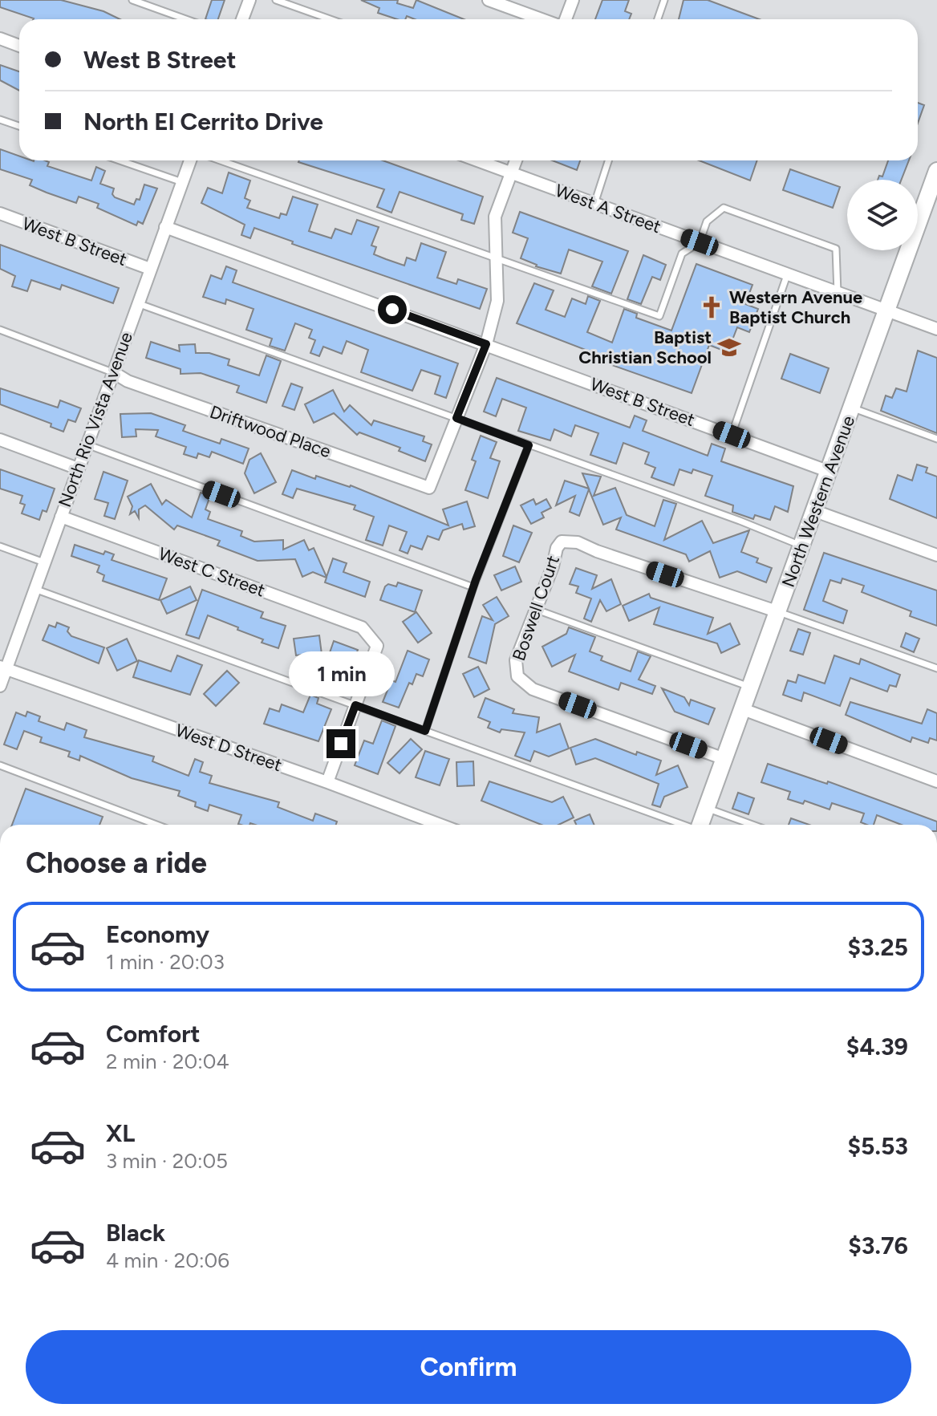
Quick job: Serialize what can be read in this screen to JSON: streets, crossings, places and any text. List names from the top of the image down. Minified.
{"streets":{"main road":["North Western Avenue"],"street":["West A Street","West B Street","North Rio Vista Avenue","Driftwood Place","West C Street","Boswell Court","West D Street"]},"crossings":[["West A Street","North Western Avenue"],["West B Street","North Rio Vista Avenue"],["West B Street","North Western Avenue"],["North Rio Vista Avenue","Driftwood Place"],["North Rio Vista Avenue","West C Street"],["North Rio Vista Avenue","West D Street"],["North Western Avenue","Boswell Court"]],"places":{"church":["Western Avenue Baptist Church"],"school or university":["Baptist Christian School"]},"page":{"banner":["West B Street","North El Cerrito Drive"],"bubble":"1 min","heading":"Choose a ride","list":[{"name":"Economy","note":"1 min · 20:03","value":"$3.25"},{"name":"Comfort","note":"2 min · 20:04","value":"$4.39"},{"name":"XL","note":"3 min · 20:05","value":"$5.53"},{"name":"Black","note":"4 min · 20:06","value":"$3.76"}],"buttons":"Confirm"}}
